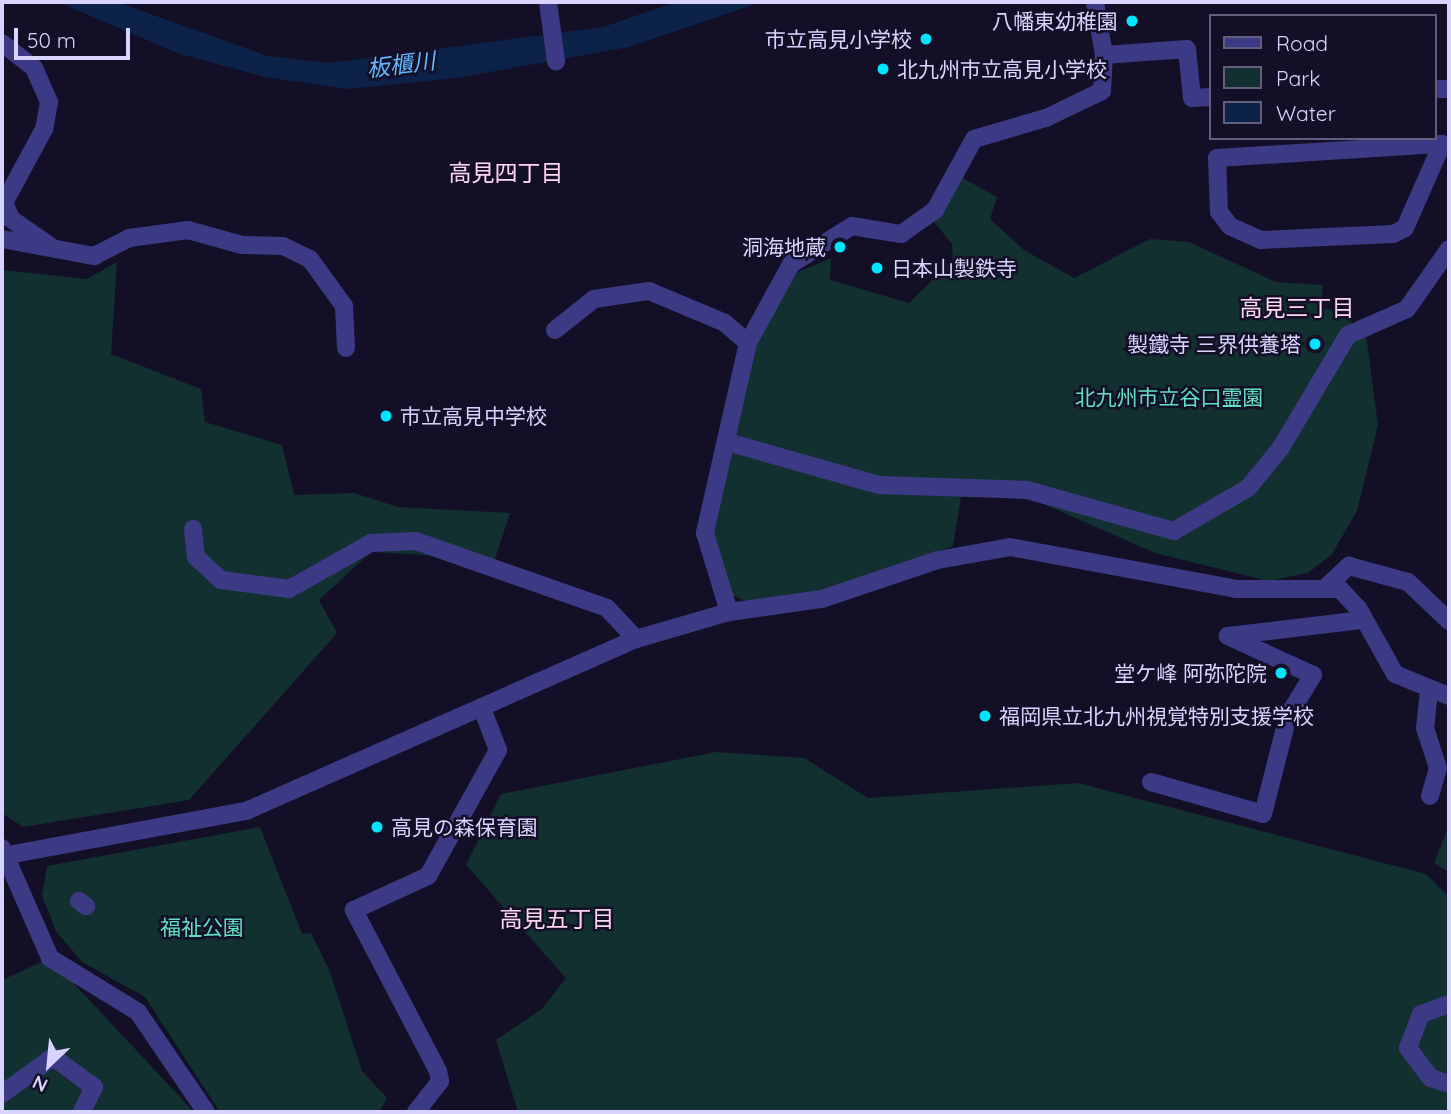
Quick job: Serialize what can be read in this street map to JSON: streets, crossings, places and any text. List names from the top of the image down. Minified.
{"districts":["高見四丁目","高見三丁目","高見五丁目"],"water":["板櫃川"],"parks":["北九州市立谷口霊園","福祉公園"],"places":["八幡東幼稚園","市立高見小学校","北九州市立高見小学校","洞海地蔵","日本山製鉄寺","製鐵寺 三界供養塔","市立高見中学校","堂ケ峰 阿弥陀院","福岡県立北九州視覚特別支援学校","高見の森保育園"],"legend":["Road","Park","Water"],"scale_bar":"50 m","north":"bottom left"}
